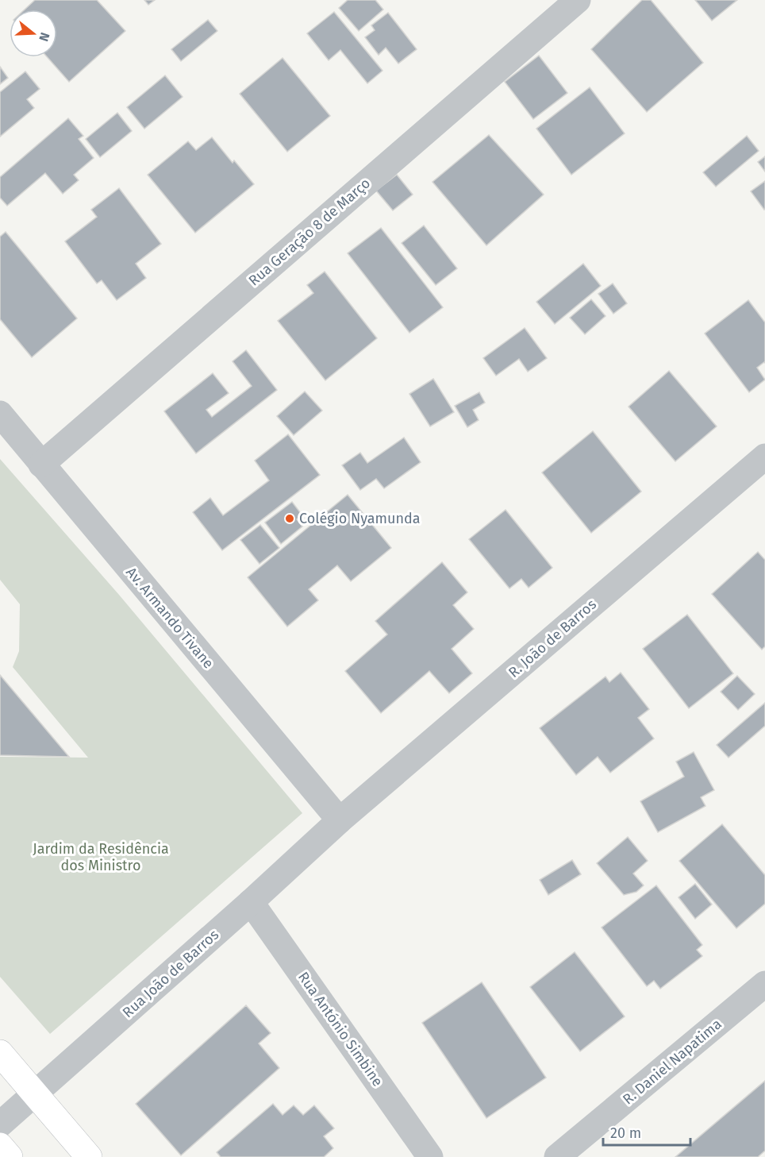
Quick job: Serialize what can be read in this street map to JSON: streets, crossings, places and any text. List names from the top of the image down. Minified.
{"streets":{"street":["Rua Geração 8 de Março","Av. Armando Tivane","R. João de Barros","Rua João de Barros","Rua António Simbine","R. Daniel Napatima"]},"crossings":[["Rua Geração 8 de Março","Av. Armando Tivane"],["Av. Armando Tivane","R. João de Barros"],["Av. Armando Tivane","Rua João de Barros"],["R. João de Barros","Rua João de Barros"],["Rua João de Barros","Rua António Simbine"]],"parks":["Jardim da Residência dos Ministro"],"places":["Colégio Nyamunda"],"scale_bar":"20 m","north":"right"}
